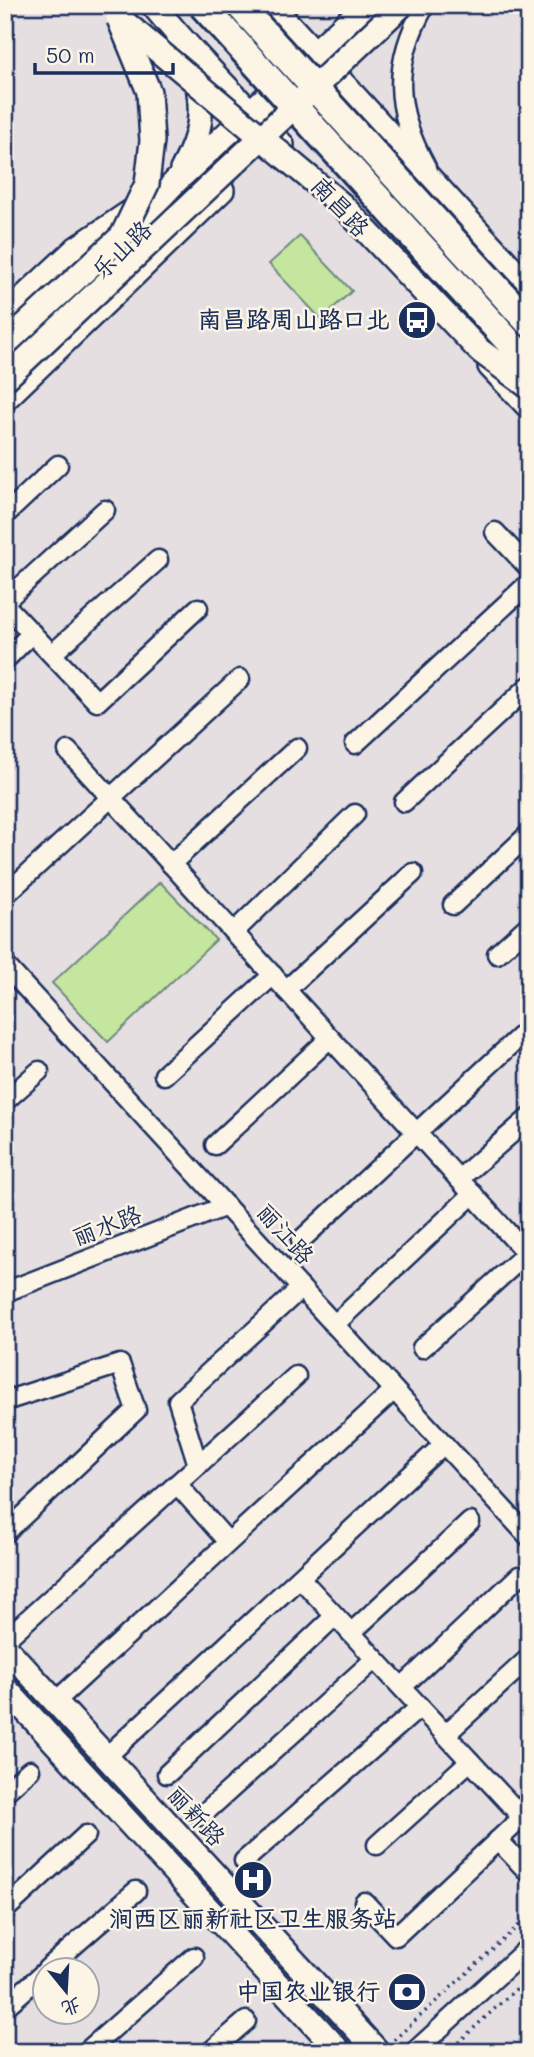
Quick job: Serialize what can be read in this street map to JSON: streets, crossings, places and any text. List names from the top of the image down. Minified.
{"streets":{"highway":["南昌路"],"main road":["乐山路","丽新路"],"street":["丽水路","丽江路"]},"crossings":[["南昌路","乐山路"],["丽水路","丽江路"]],"places":{"bus stop":["南昌路周山路口北"],"hospital":["涧西区丽新社区卫生服务站"],"bank":["中国农业银行"]},"scale_bar":"50 m","north":"bottom"}
